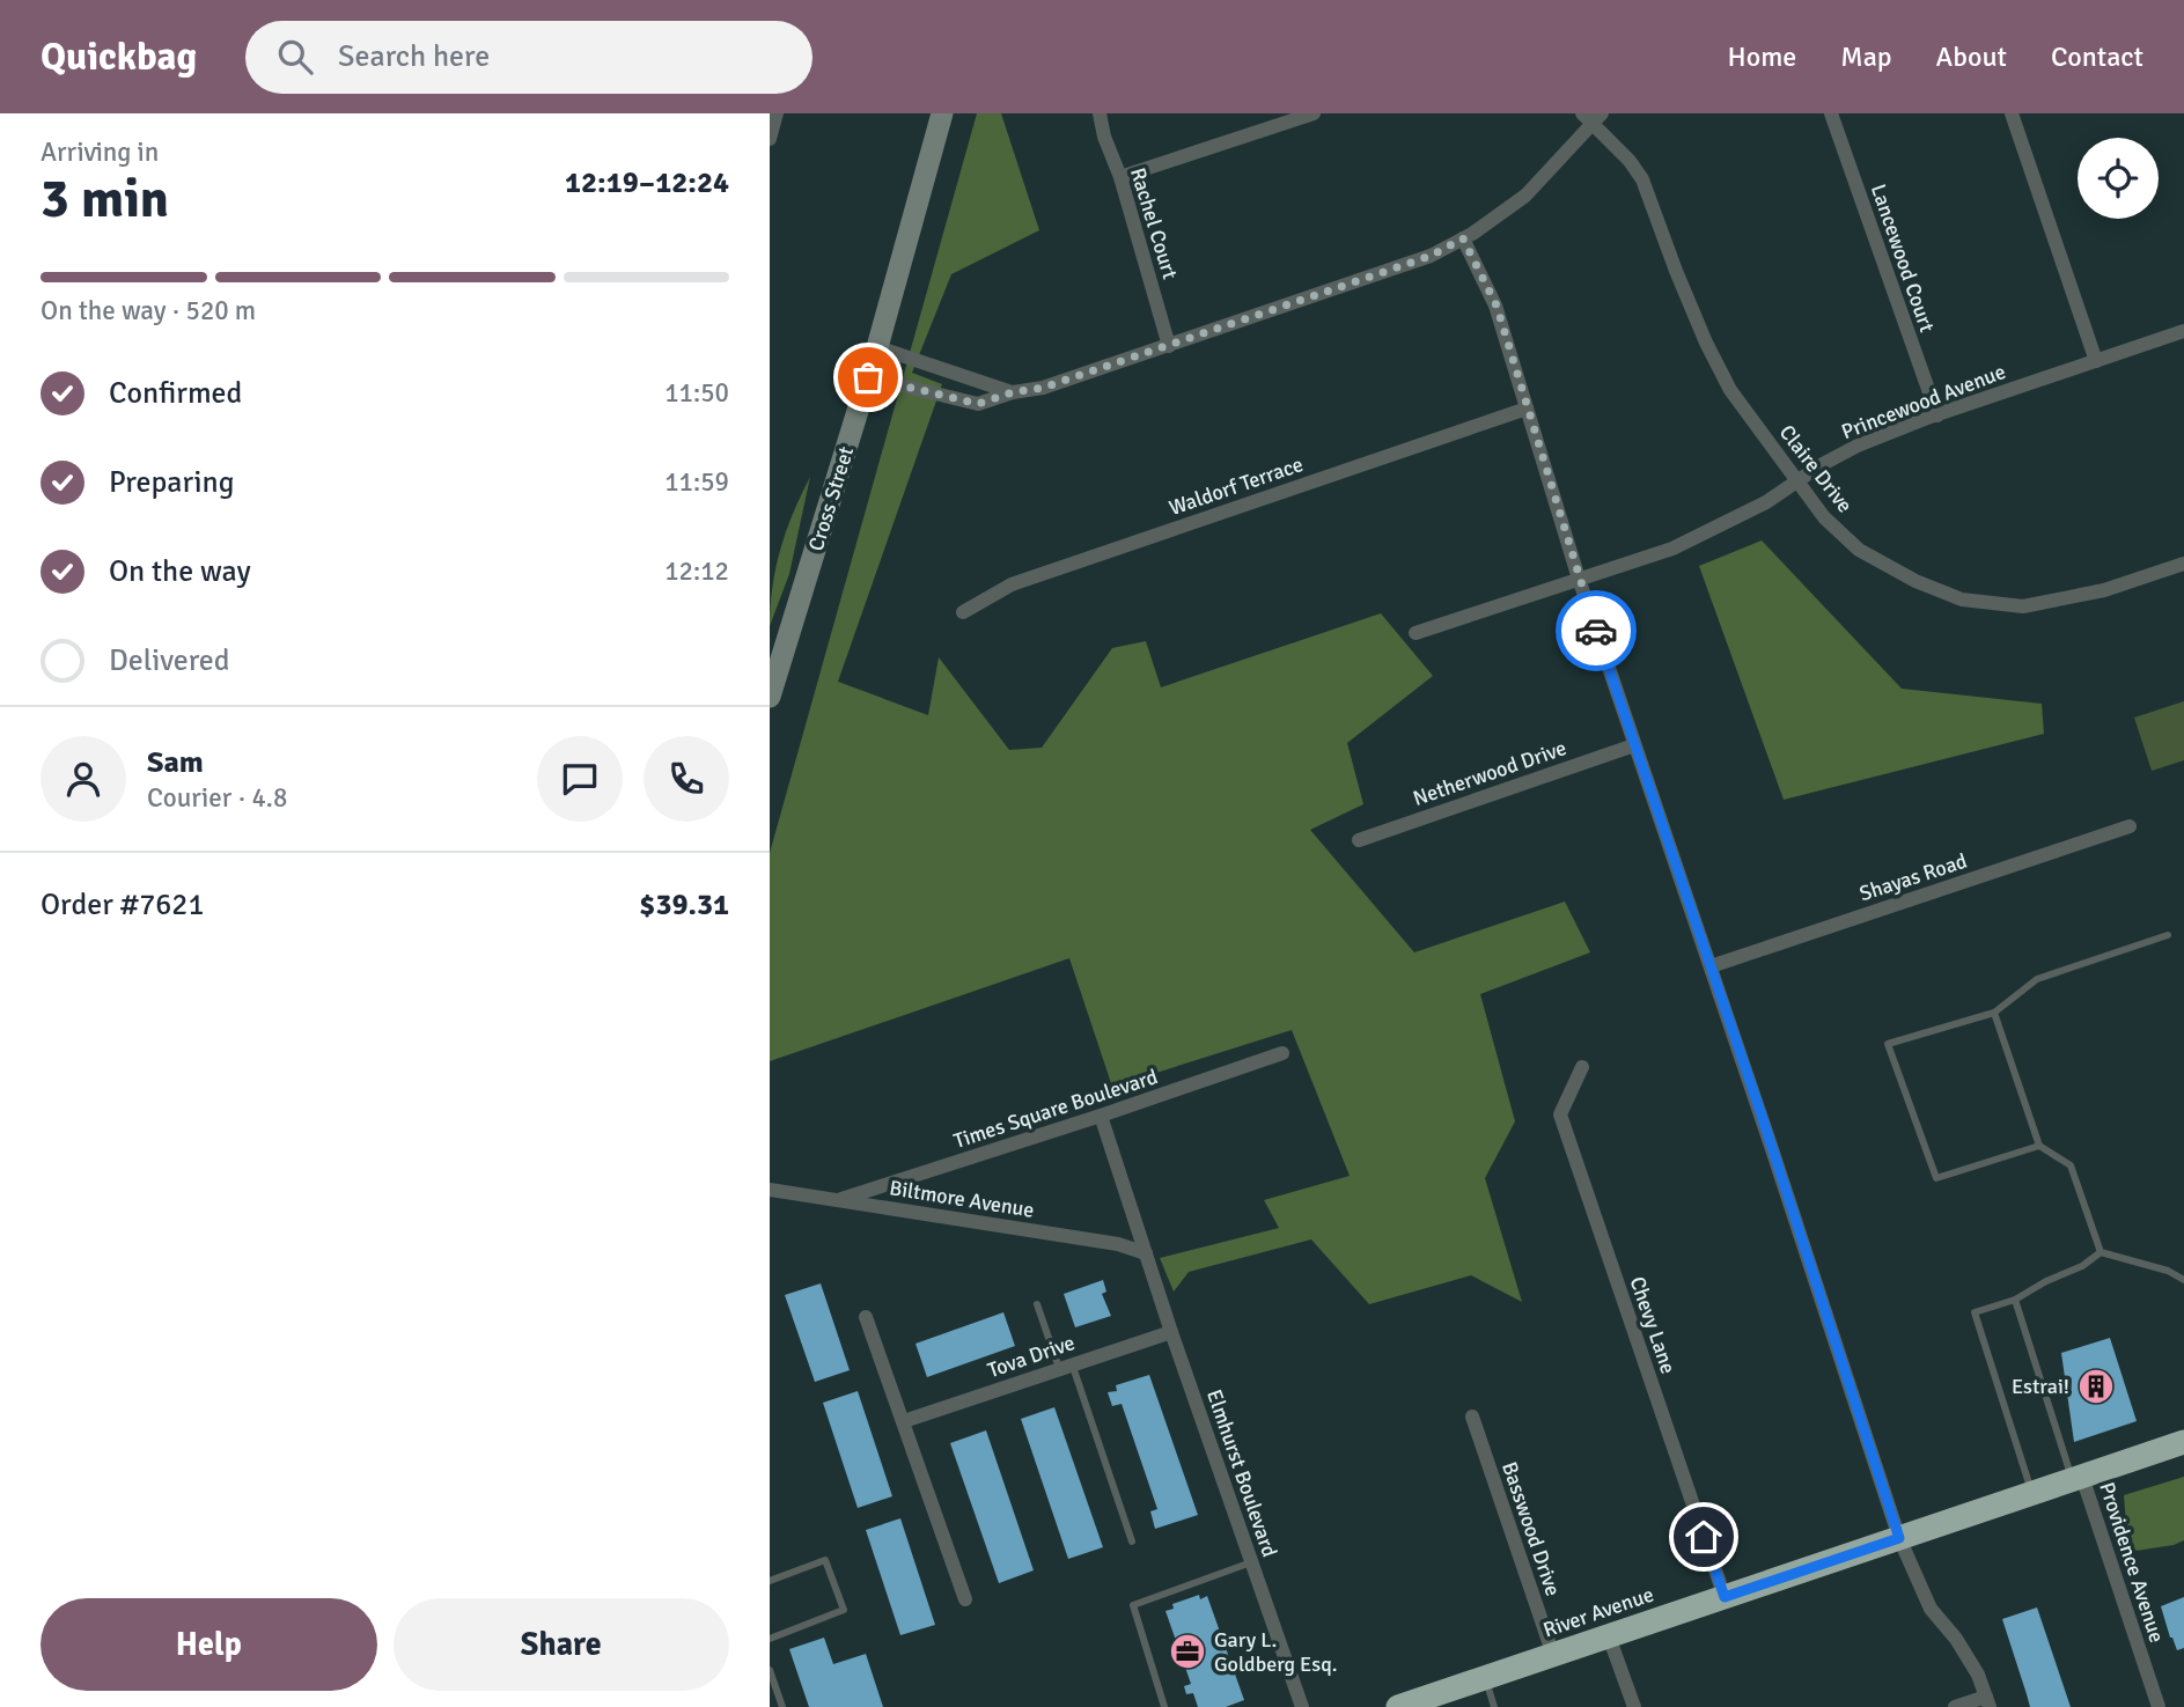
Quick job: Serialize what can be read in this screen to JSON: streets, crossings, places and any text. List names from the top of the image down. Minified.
{"streets":{"highway":["River Avenue"],"main road":["Cross Street"],"street":["Rachel Court","Lancewood Court","Princewood Avenue","Claire Drive","Waldorf Terrace","Netherwood Drive","Shayas Road","Times Square Boulevard","Biltmore Avenue","Chevy Lane","Tova Drive","Elmhurst Boulevard","Basswood Drive","Providence Avenue"]},"crossings":[["Lancewood Court","Princewood Avenue"],["Princewood Avenue","Claire Drive"],["Times Square Boulevard","Biltmore Avenue"],["Times Square Boulevard","Elmhurst Boulevard"],["Biltmore Avenue","Elmhurst Boulevard"],["Chevy Lane","River Avenue"],["Tova Drive","Elmhurst Boulevard"],["Basswood Drive","River Avenue"],["Providence Avenue","River Avenue"]],"places":{"building":["Estrai!"],"office":["Gary L. Goldberg Esq."]},"page":{"header":"Quickbag","search":"Search here","nav":["Home","Map","About","Contact"],"heading":["3 min","Arriving in","12:19–12:24"],"panel":["Sam","Courier · 4.8","Order #7621","$39.31"],"bar":"On the way · 520 m","list":[["Confirmed","11:50"],["Preparing","11:59"],["On the way","12:12"],"Delivered"],"buttons":["Help","Share"]}}
